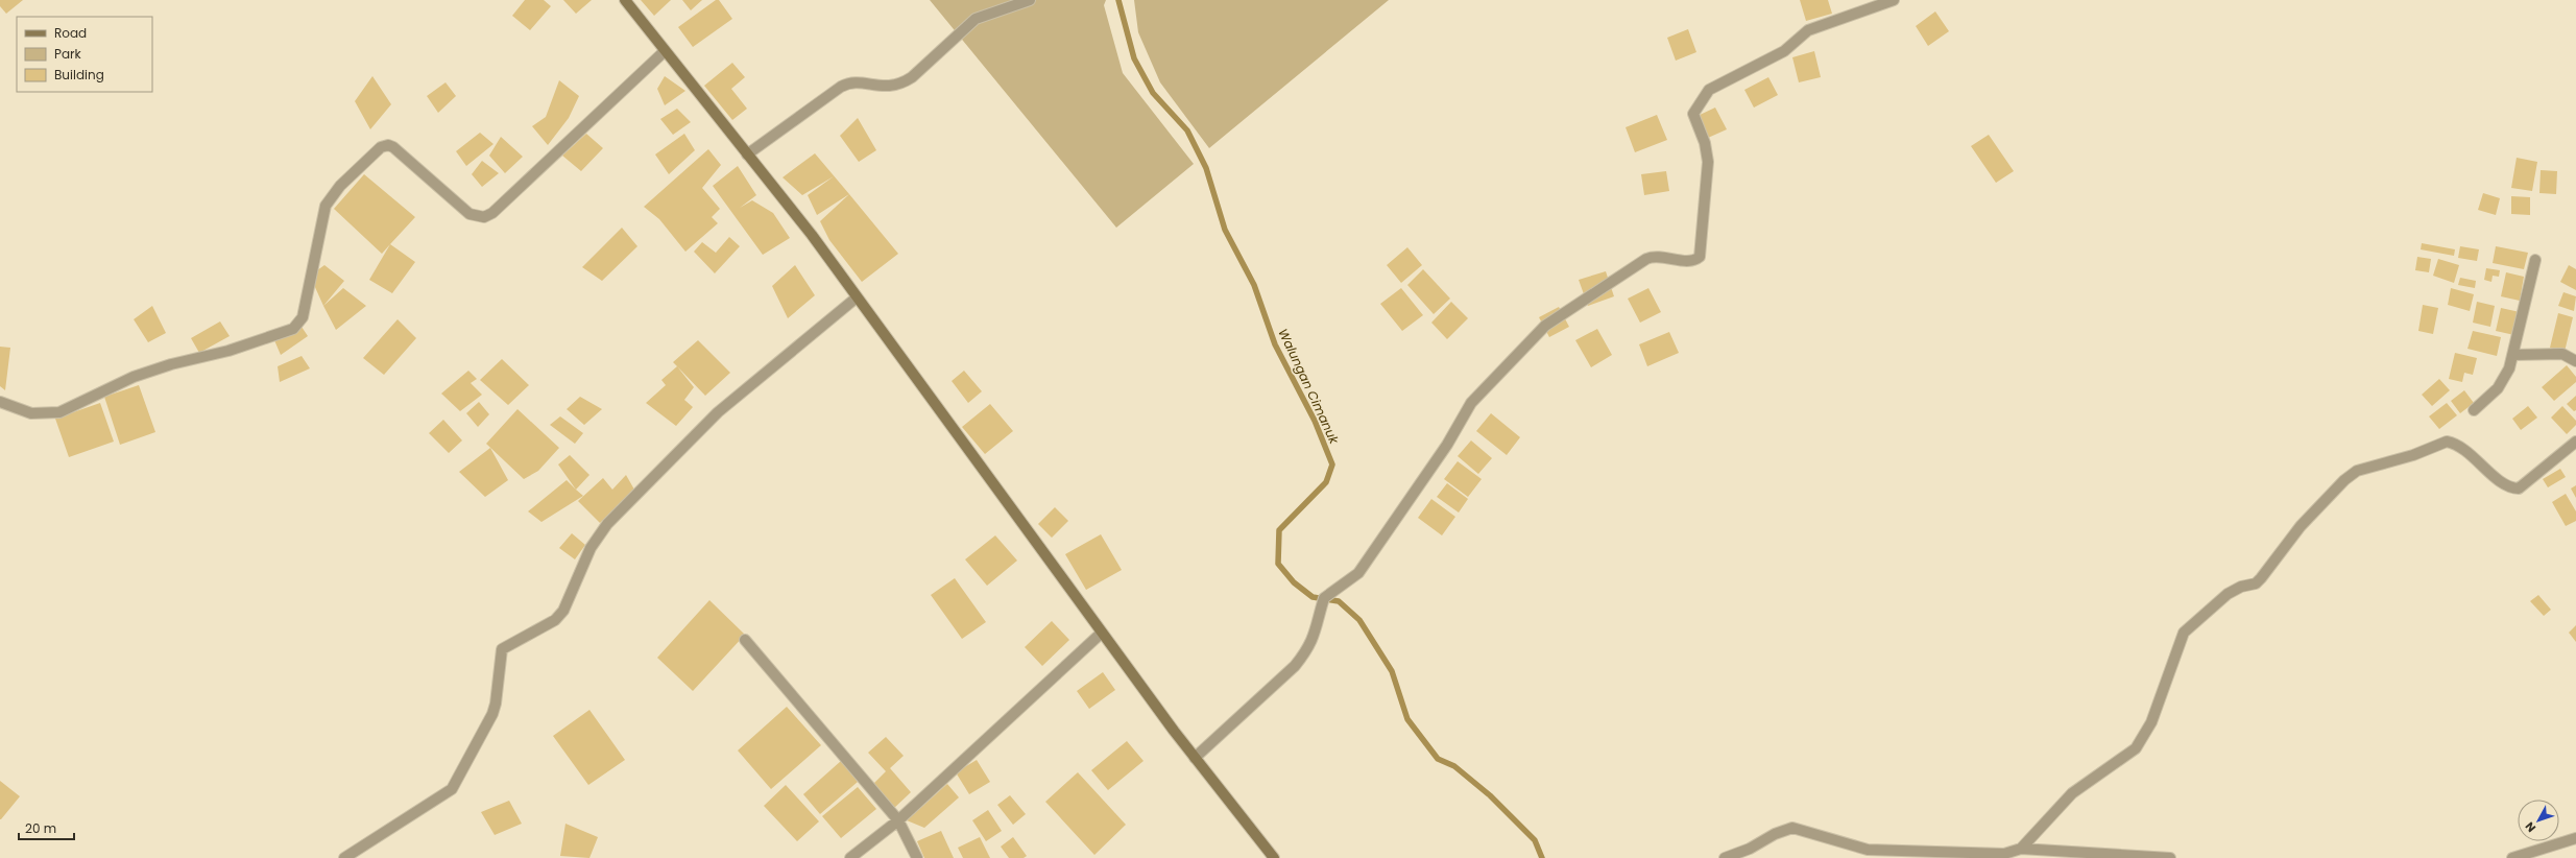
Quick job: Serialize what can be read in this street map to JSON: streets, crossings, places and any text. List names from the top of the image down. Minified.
{"water":["Walungan Cimanuk"],"legend":["Road","Park","Building"],"scale_bar":"20 m","north":"bottom left"}
